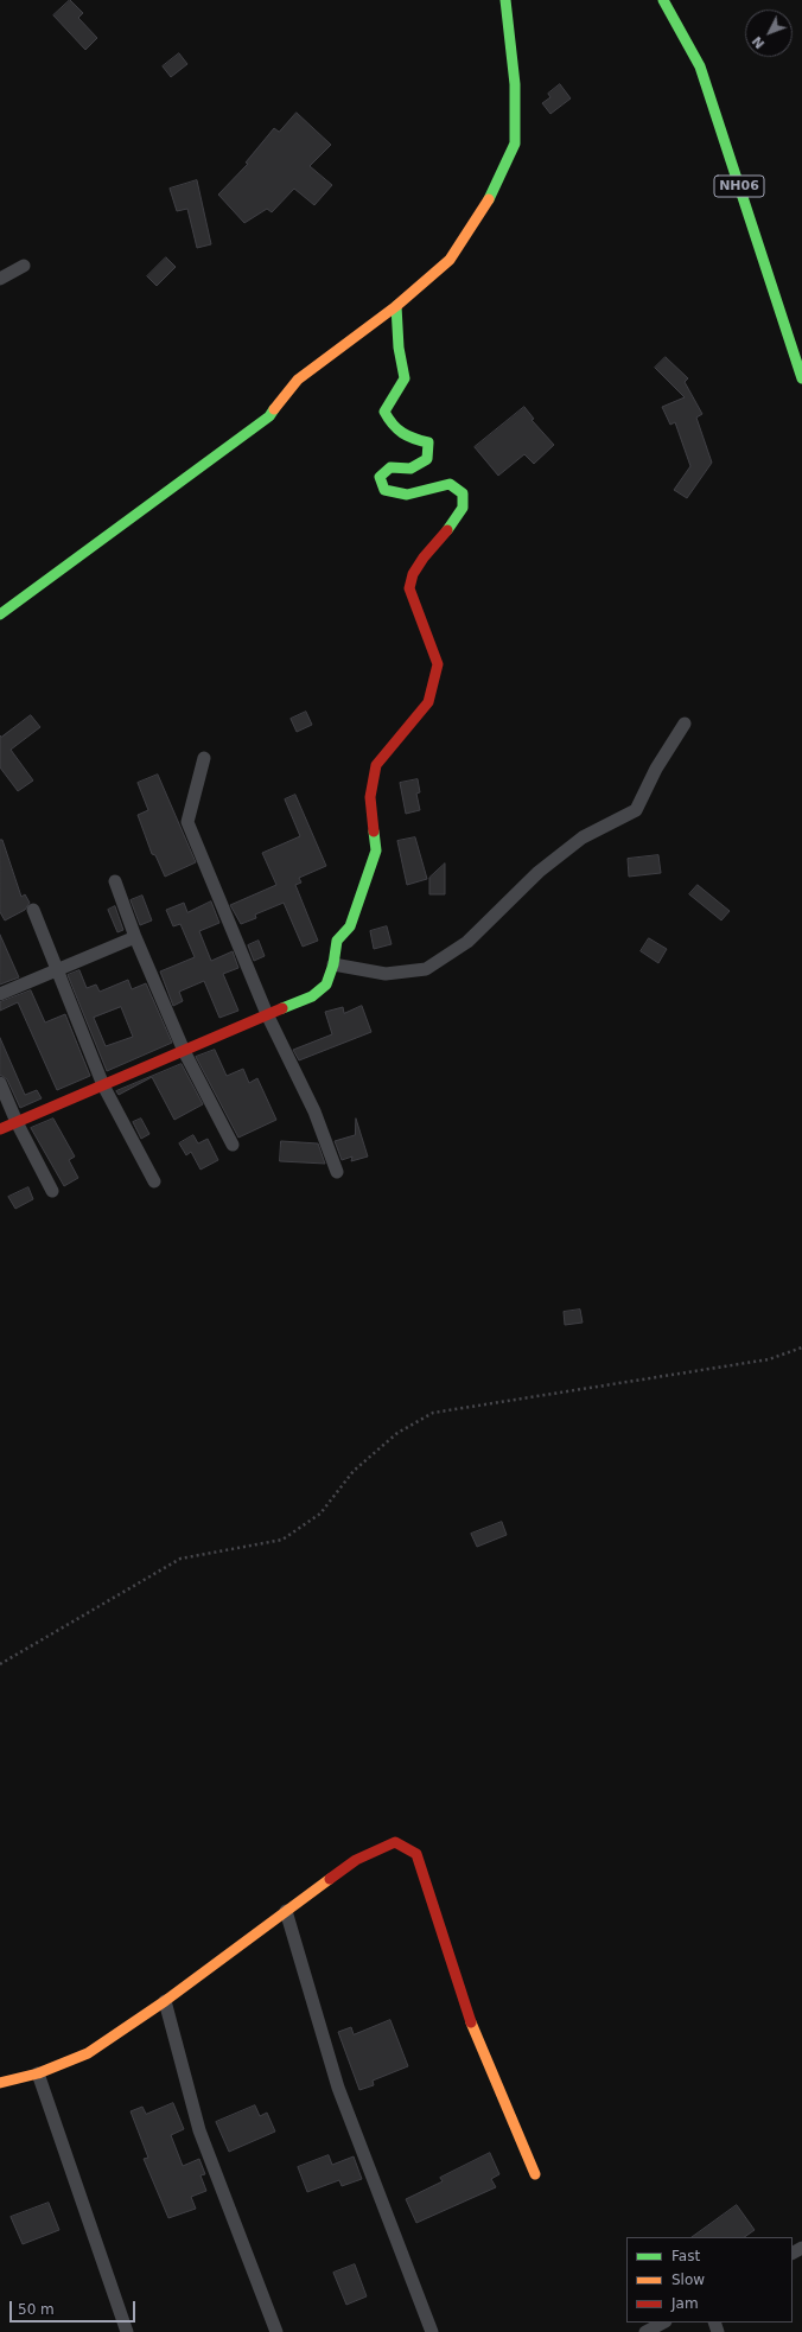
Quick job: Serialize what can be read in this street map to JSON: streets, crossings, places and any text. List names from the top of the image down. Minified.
{"streets":{"street":["NH06"]},"legend":["Fast","Slow","Jam"],"scale_bar":"50 m","north":"bottom left"}
